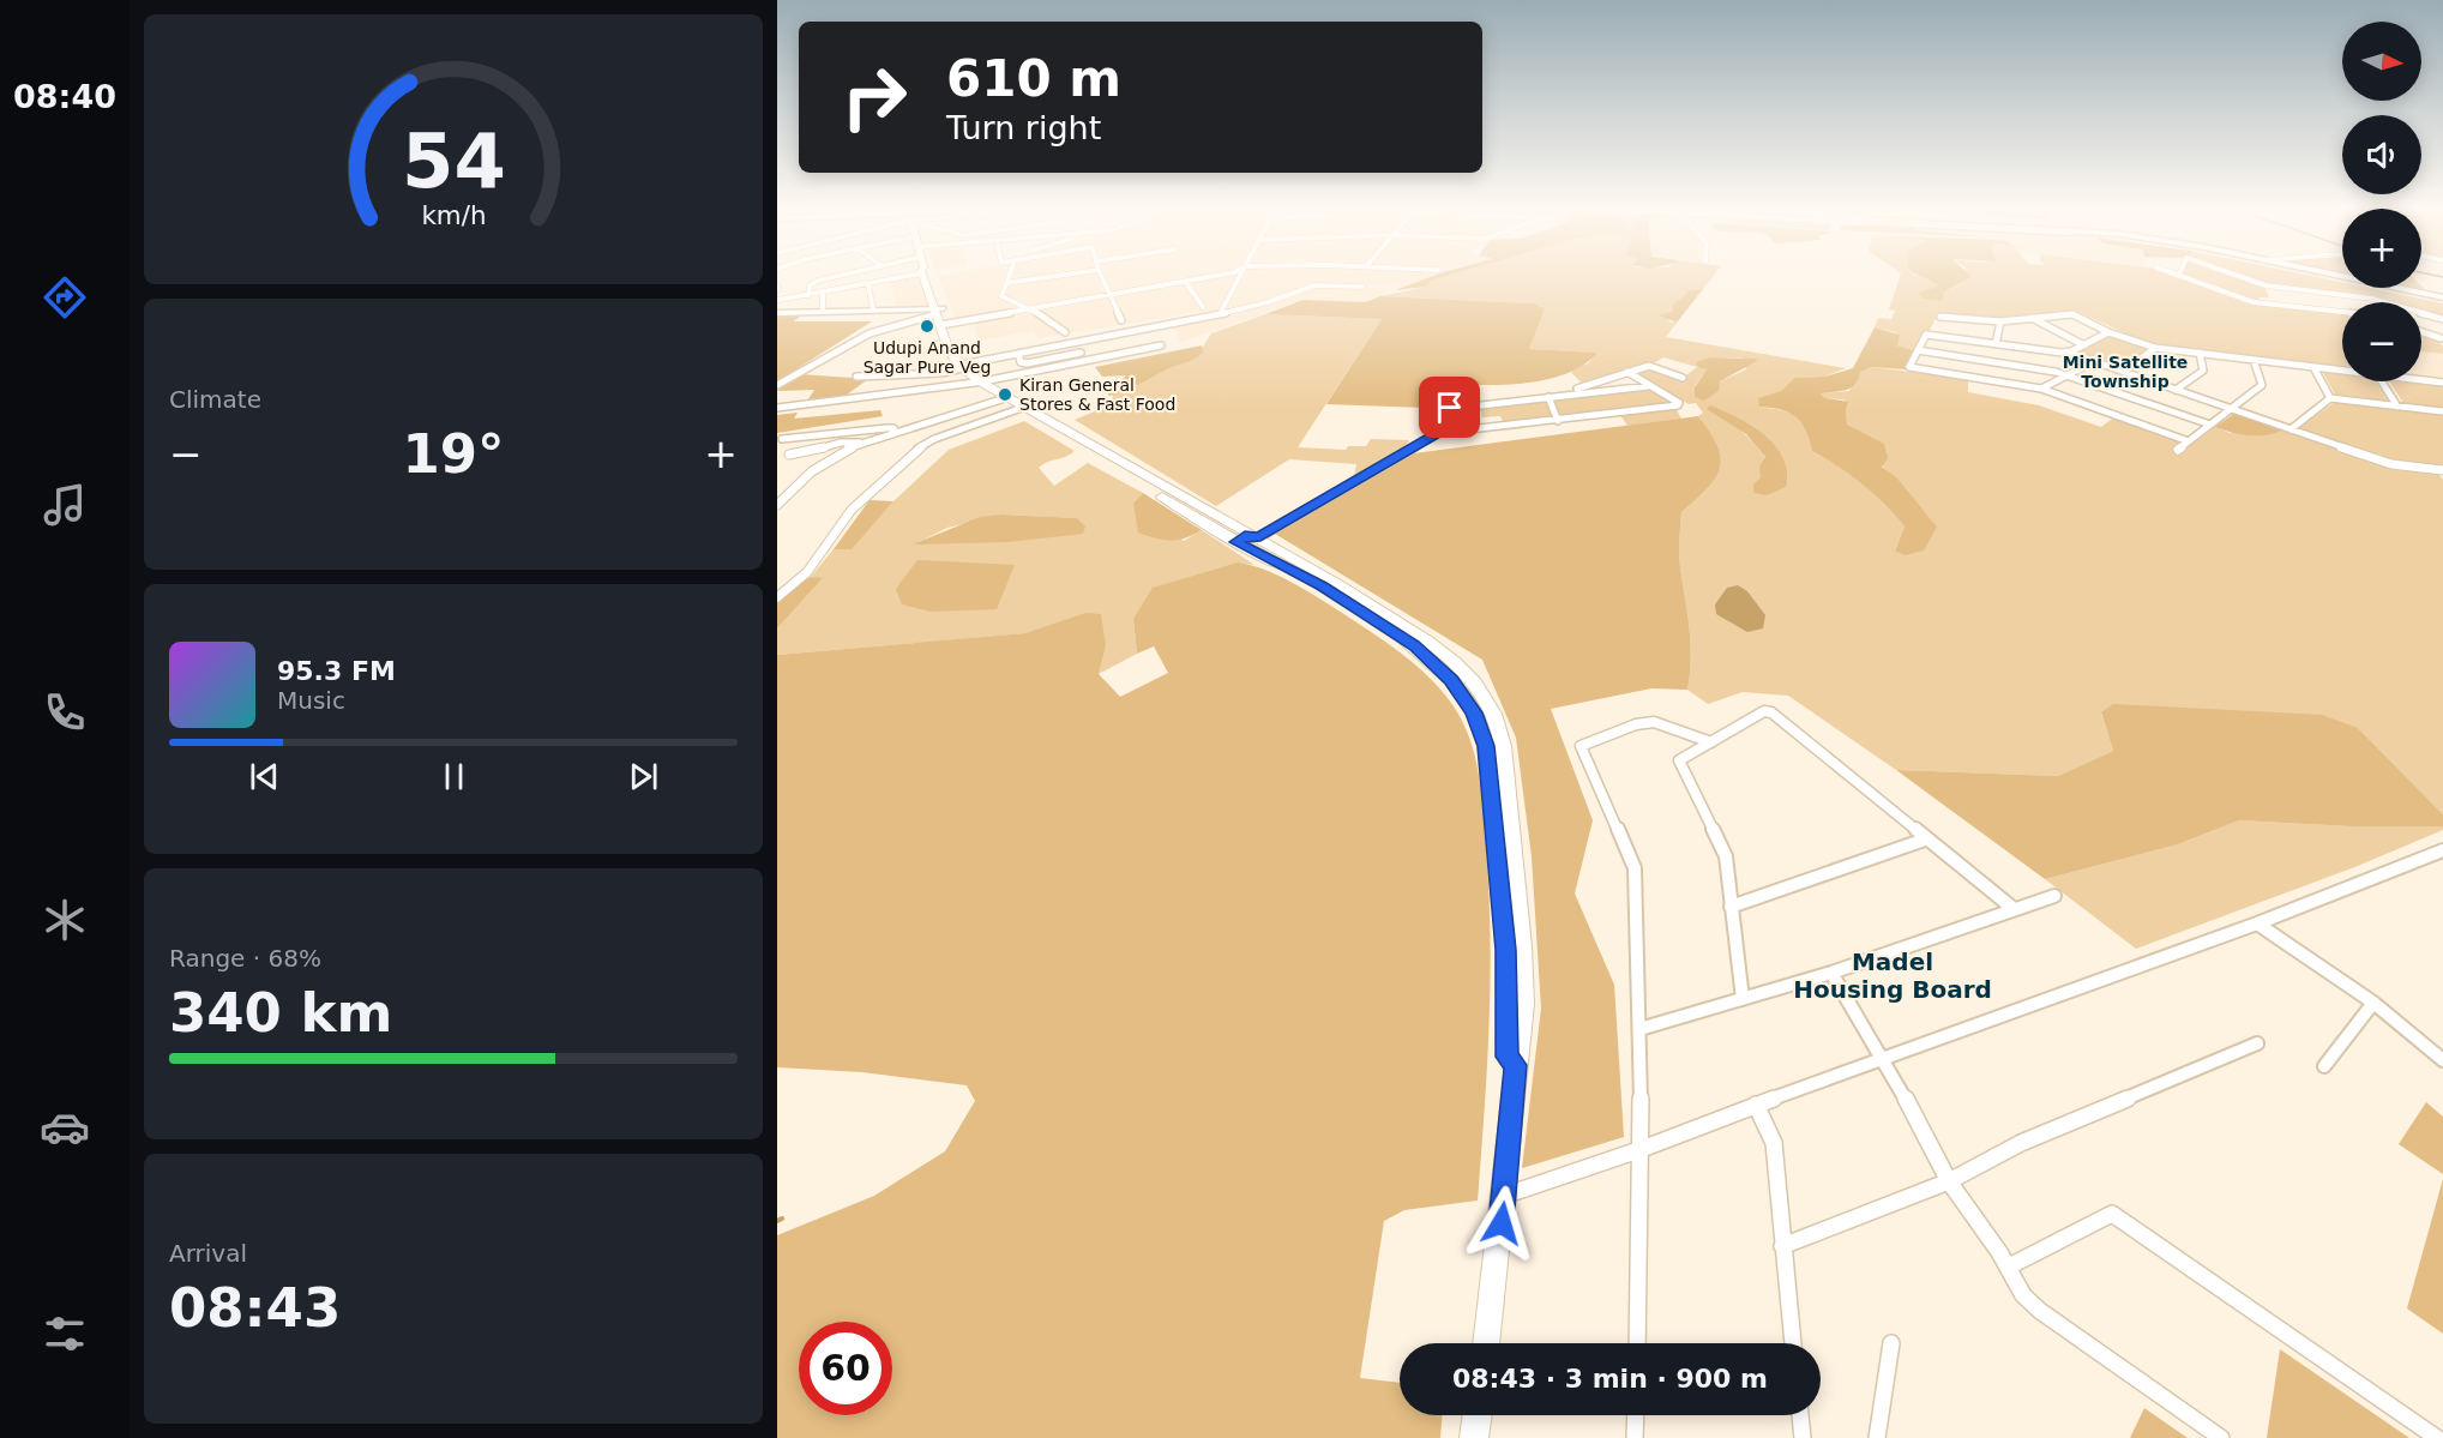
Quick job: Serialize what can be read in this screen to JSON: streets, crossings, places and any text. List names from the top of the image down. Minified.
{"districts":["Mini Satellite Township","Madel Housing Board"],"places":["Udupi Anand Sagar Pure Veg","Kiran General Stores & Fast Food"],"north":"right","page":{"tabs":"08:40","map_buttons":["+","−"],"turn":["610 m","Turn right"],"tile":["Climate",["Range · 68%","340 km"],["Arrival","08:43"]],"heat":["−","19°","+"],"song":["95.3 FM","Music"],"limit":"60","trip":"08:43 · 3 min · 900 m","gauge":["54","km/h"]}}
